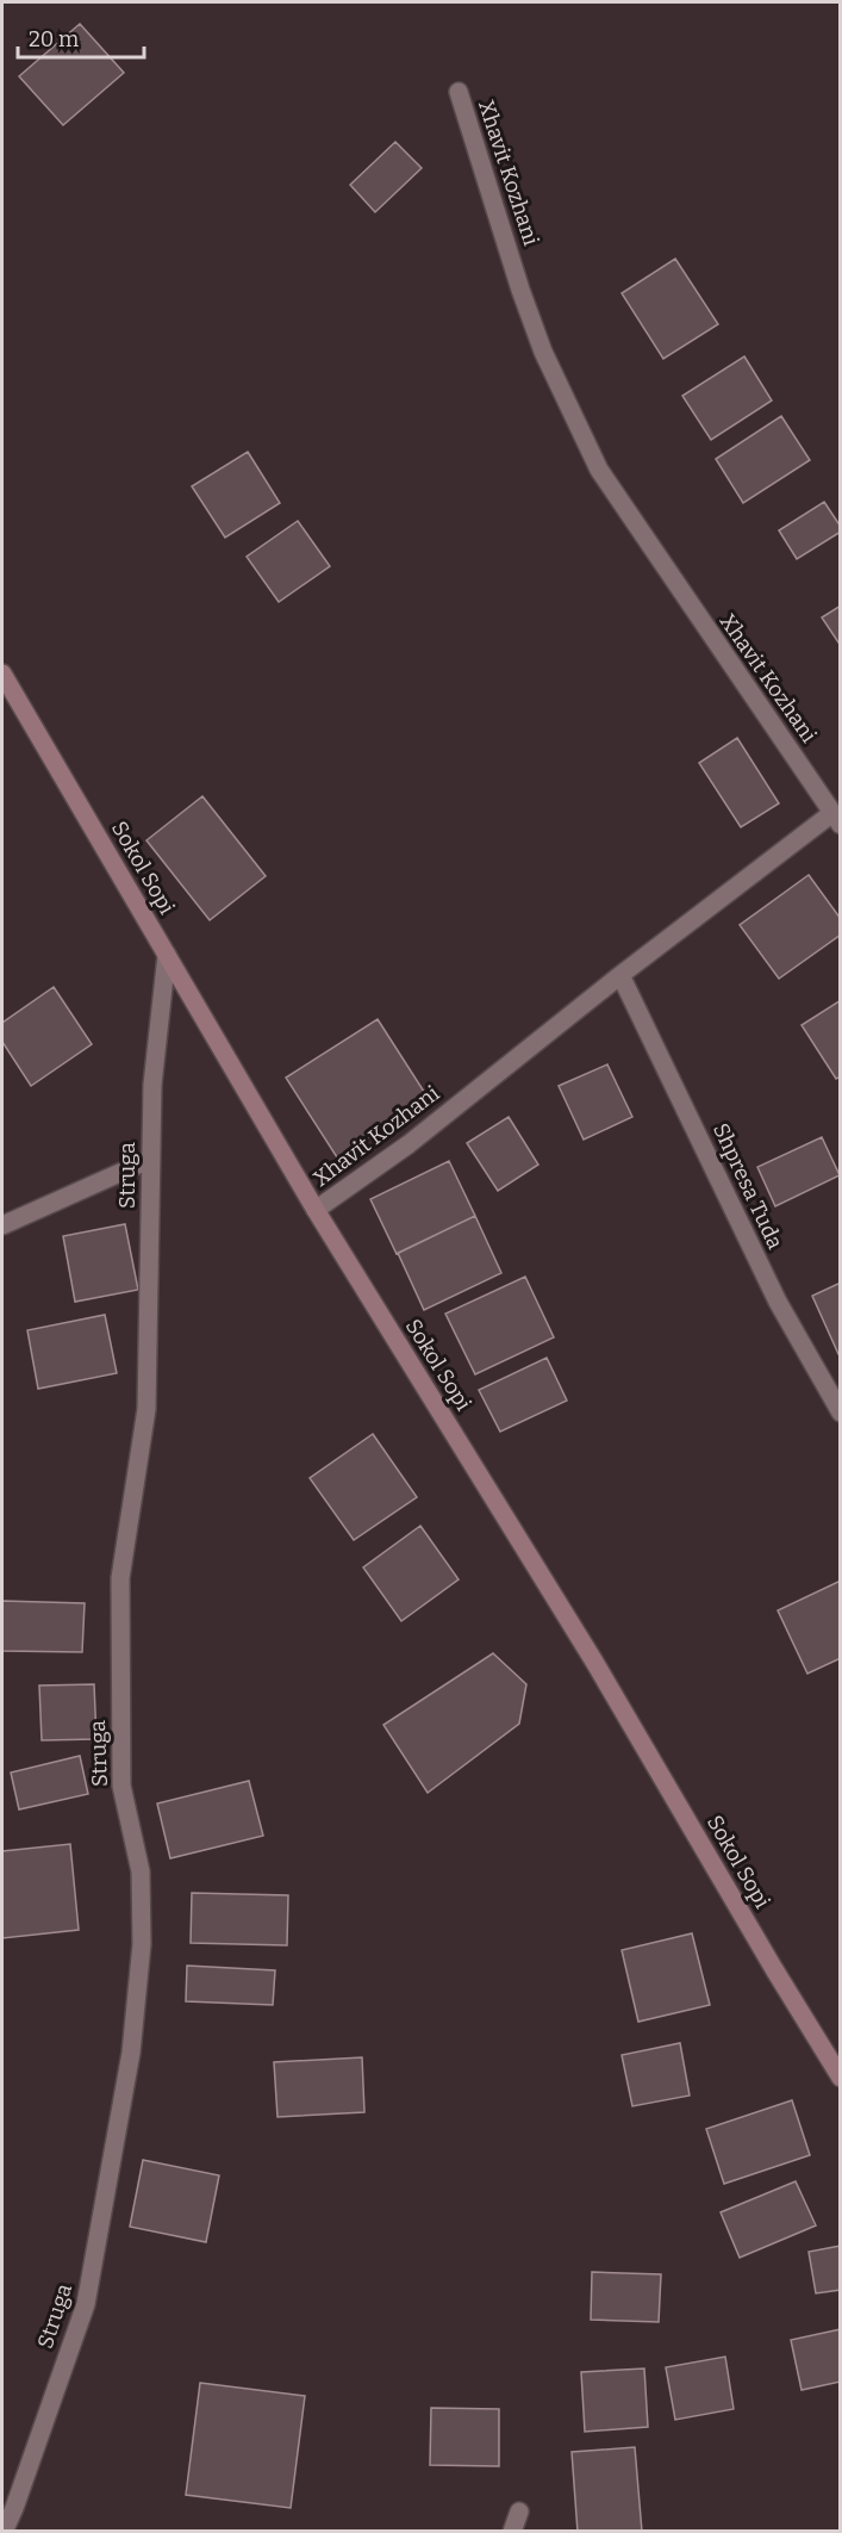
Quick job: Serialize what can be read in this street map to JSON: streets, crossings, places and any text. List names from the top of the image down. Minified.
{"streets":{"street":["Xhavit Kozhani","Sokol Sopi","Struga","Shpresa Tuda"]},"crossings":[["Xhavit Kozhani","Sokol Sopi"],["Xhavit Kozhani","Shpresa Tuda"],["Sokol Sopi","Struga"]],"scale_bar":"20 m"}
